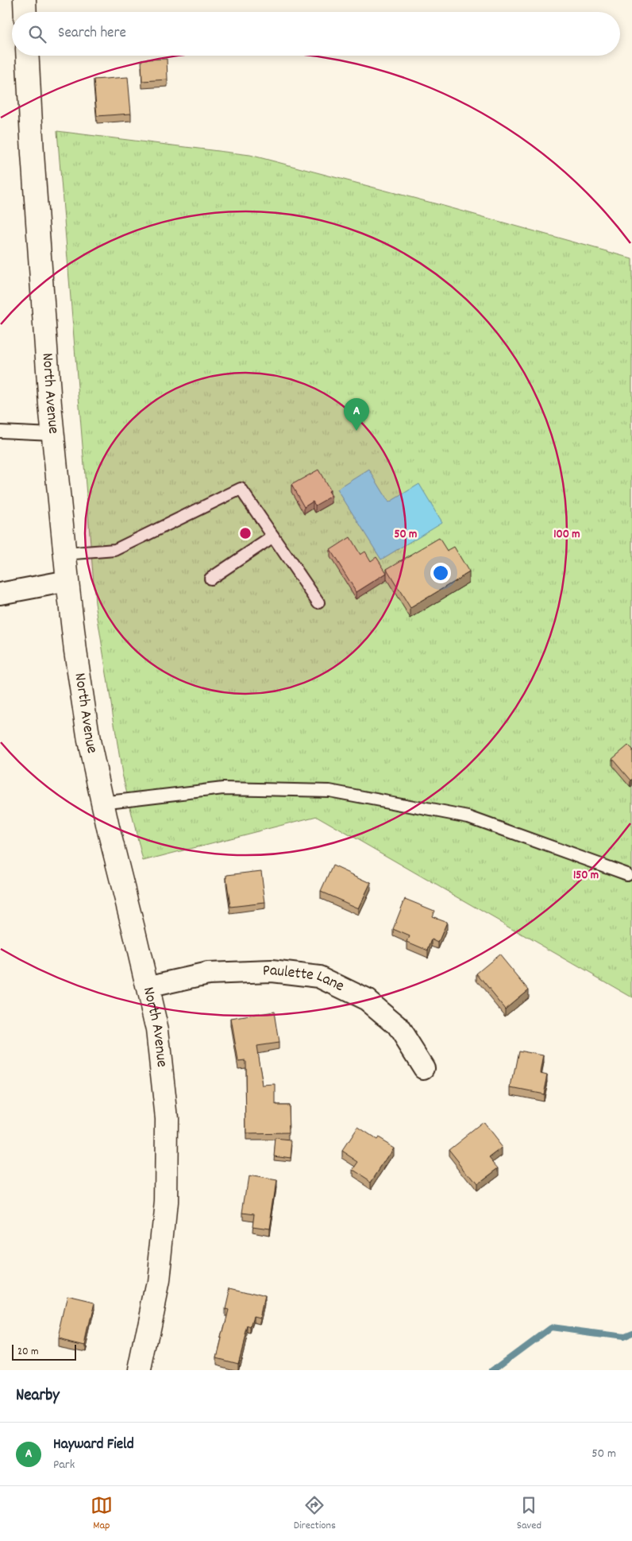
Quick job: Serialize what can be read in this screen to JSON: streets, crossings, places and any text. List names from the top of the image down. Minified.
{"streets":{"main road":["North Avenue"],"street":["Paulette Lane"]},"crossings":[["North Avenue","Paulette Lane"]],"scale_bar":"20 m","page":{"search":"Search here","pins":"A","scale":"20 m","heading":"Nearby","list":[{"mark":"A","name":"Hayward Field","note":"Park","value":"50 m"}],"nav":["Map","Directions","Saved"]},"rings":["50 m","100 m","150 m"]}
